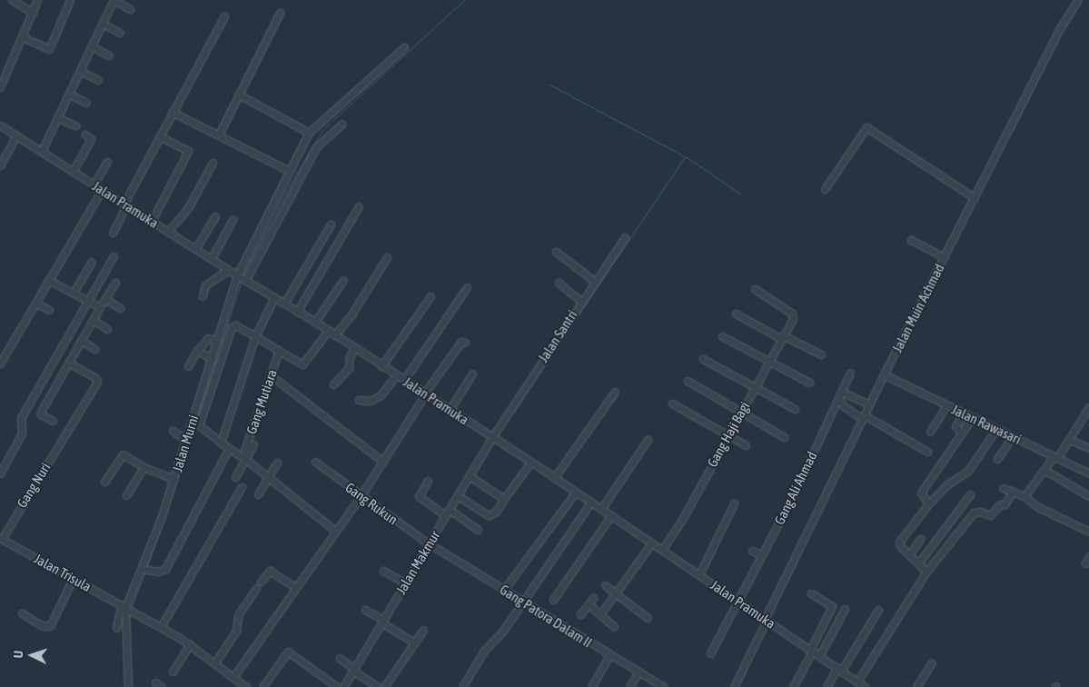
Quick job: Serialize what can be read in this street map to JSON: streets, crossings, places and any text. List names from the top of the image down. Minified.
{"streets":{"street":["Jalan Pramuka","Jalan Muin Achmad","Jalan Santri","Gang Mutiara","Jalan Rawasari","Gang Haji Bagi","Jalan Murni","Gang Nuri","Gang Ali Ahmad","Gang Rukun","Jalan Makmur","Jalan Trisula","Gang Patora Dalam II"]},"crossings":[["Jalan Pramuka","Jalan Muin Achmad"],["Jalan Pramuka","Jalan Santri"],["Jalan Pramuka","Gang Mutiara"],["Jalan Pramuka","Gang Haji Bagi"],["Jalan Pramuka","Jalan Murni"],["Jalan Pramuka","Gang Ali Ahmad"],["Jalan Pramuka","Jalan Makmur"],["Jalan Muin Achmad","Jalan Rawasari"],["Jalan Santri","Jalan Makmur"],["Gang Mutiara","Jalan Murni"],["Jalan Murni","Jalan Trisula"],["Gang Nuri","Jalan Trisula"],["Gang Rukun","Jalan Makmur"],["Gang Rukun","Gang Patora Dalam II"],["Jalan Makmur","Gang Patora Dalam II"]],"north":"left"}
